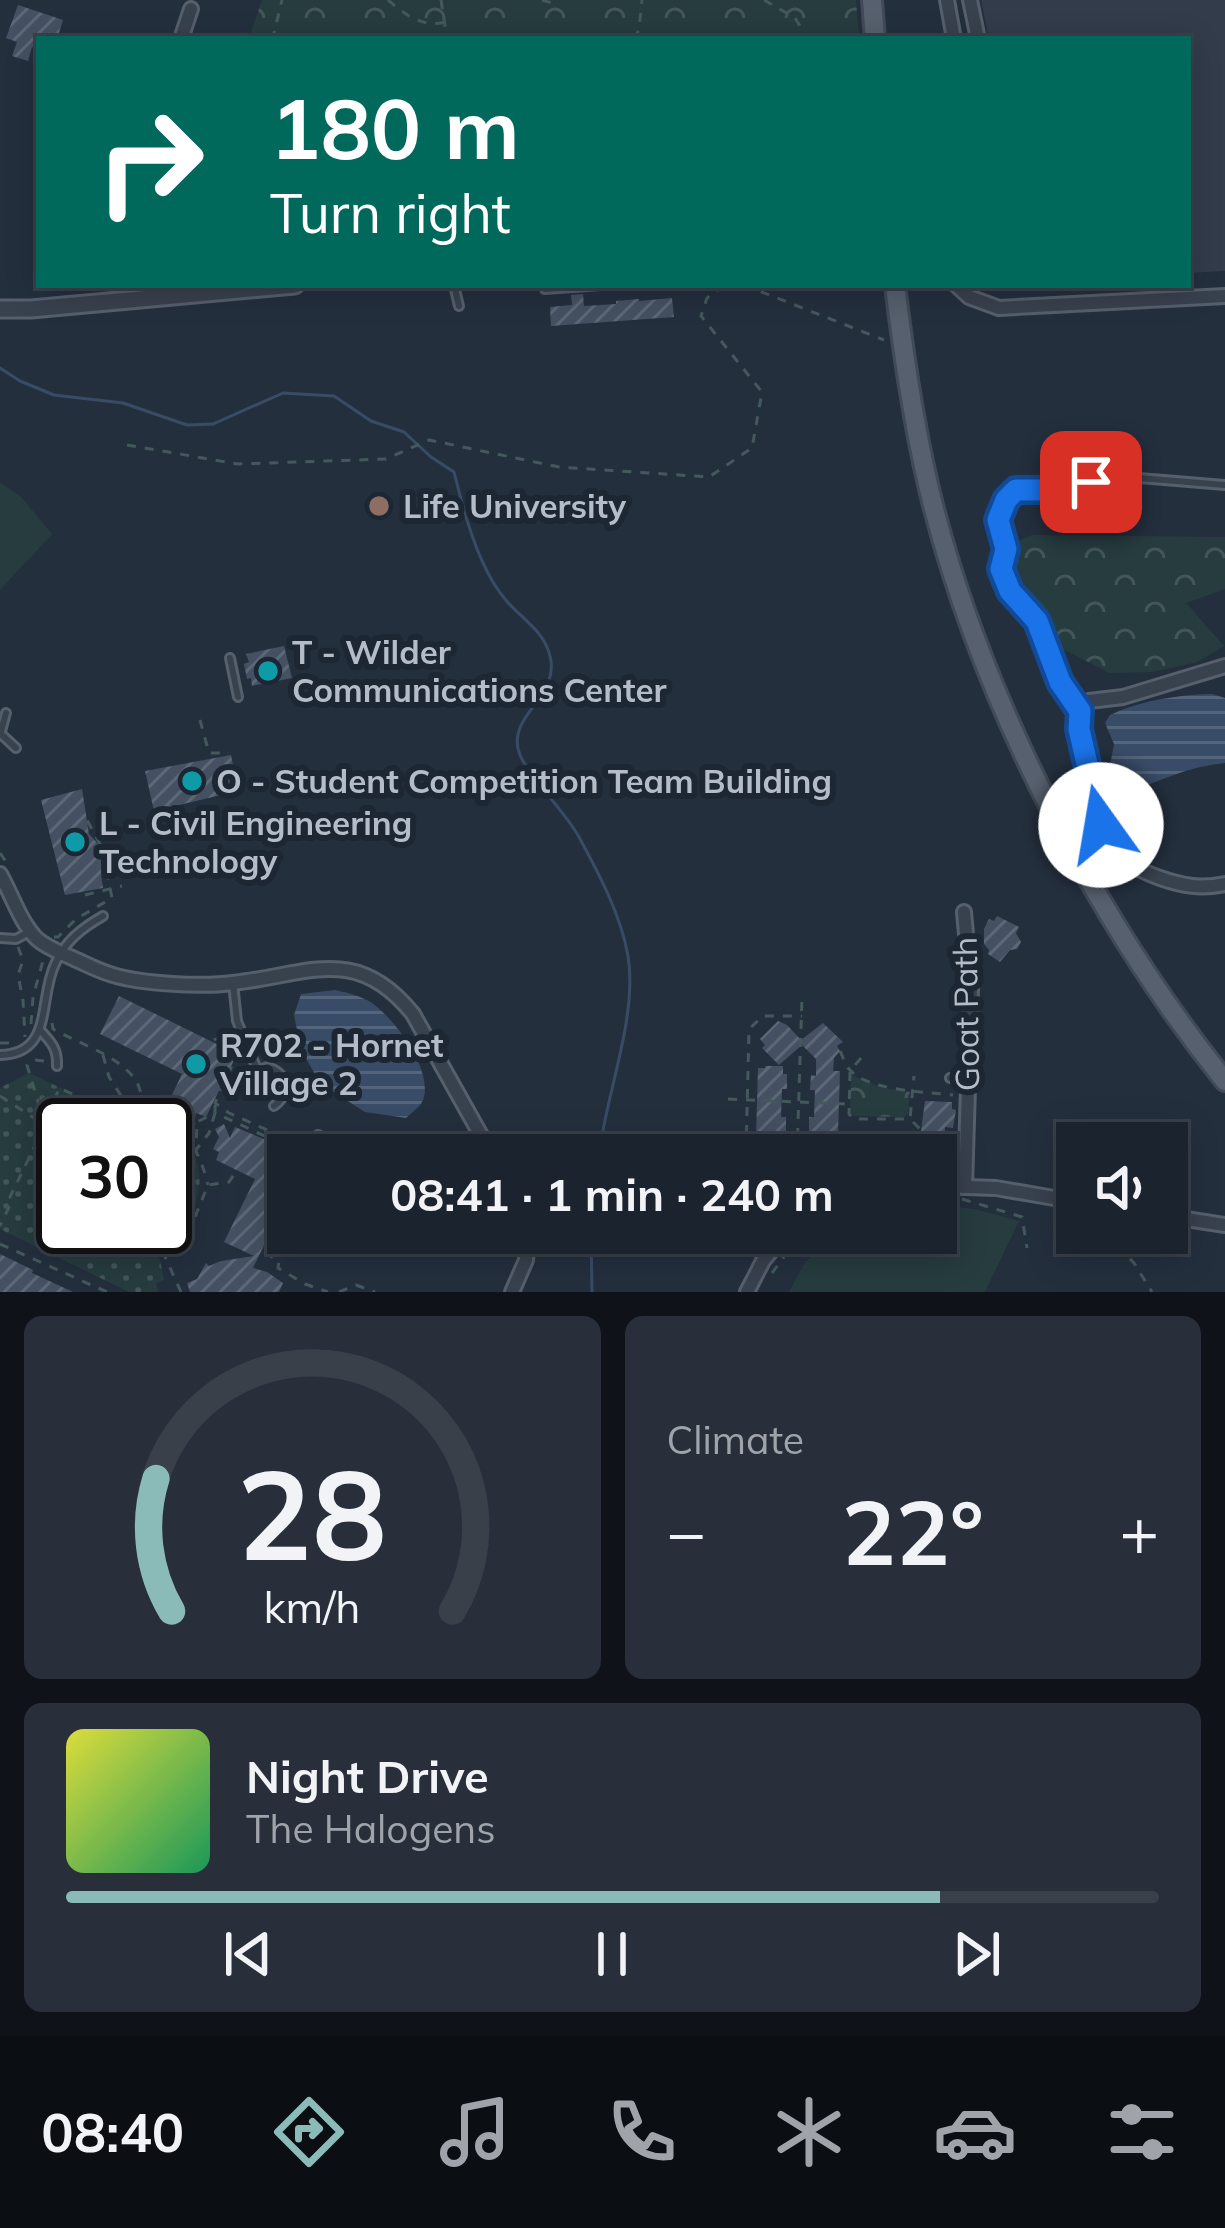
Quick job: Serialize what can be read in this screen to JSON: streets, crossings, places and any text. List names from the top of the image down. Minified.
{"streets":{"street":["Goat Path"]},"places":["Life University","T - Wilder Communications Center","O - Student Competition Team Building","L - Civil Engineering Technology","R702 - Hornet Village 2"],"page":{"turn":["180 m","Turn right"],"limit":"30","trip":"08:41 · 1 min · 240 m","tile":"Climate","heat":["−","22°","+"],"song":["Night Drive","The Halogens"],"tabs":"08:40","gauge":["28","km/h"]}}
